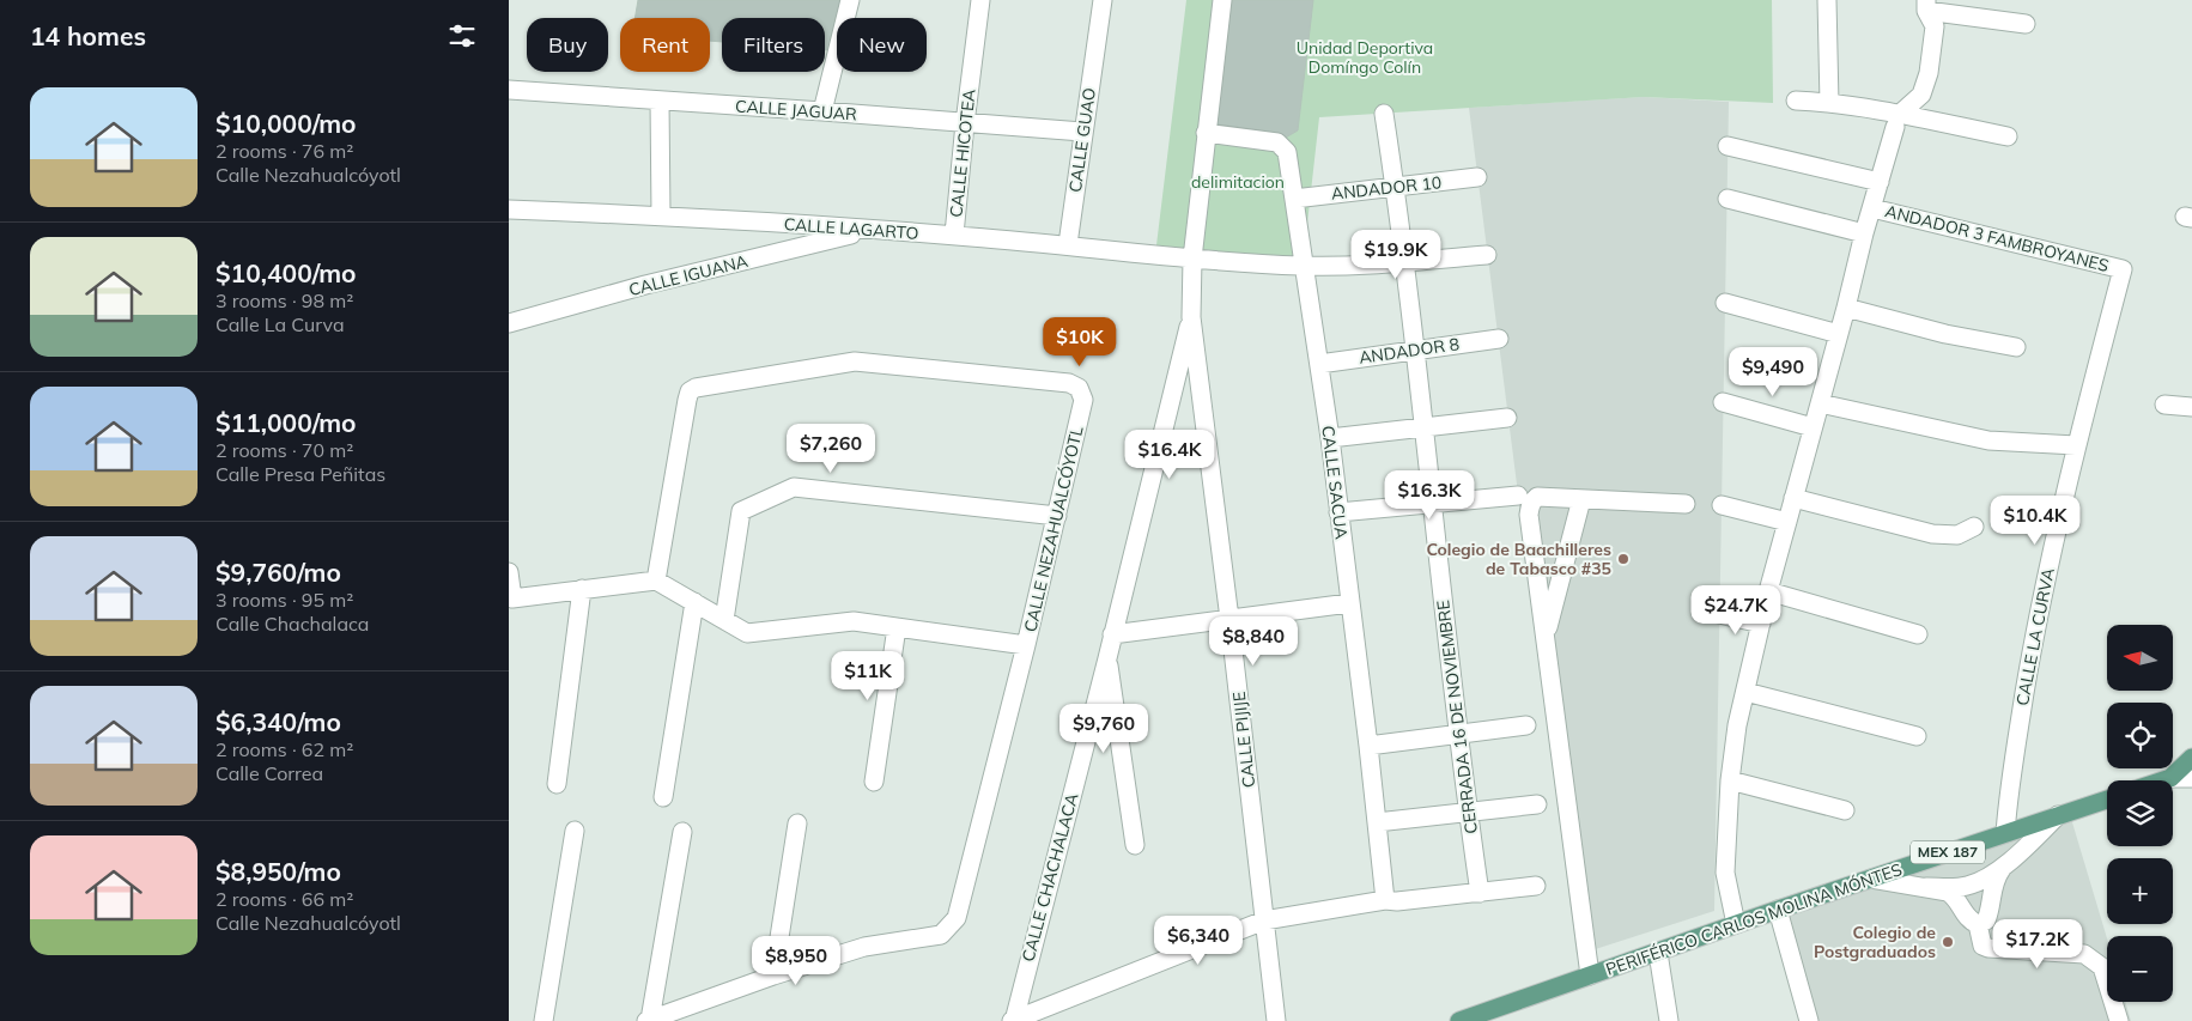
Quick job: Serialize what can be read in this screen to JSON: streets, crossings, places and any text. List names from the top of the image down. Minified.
{"streets":{"main road":["MEX 187","PERIFÉRICO CARLOS MOLINA MÓNTES"],"street":["CALLE JAGUAR","CALLE GUAO","CALLE HICOTEA","ANDADOR 10","CALLE LAGARTO","ANDADOR 3 FAMBROYANES","CALLE IGUANA","ANDADOR 8","CALLE SACUA","CALLE NEZAHUALCÓYOTL","CALLE LA CURVA","CERRADA 16 DE NOVIEMBRE","CALLE PIJIJE","CALLE CHACHALACA"]},"crossings":[["CALLE JAGUAR","CALLE GUAO"],["CALLE JAGUAR","CALLE HICOTEA"],["CALLE GUAO","CALLE LAGARTO"],["CALLE HICOTEA","CALLE LAGARTO"],["ANDADOR 10","CALLE SACUA"],["ANDADOR 10","CERRADA 16 DE NOVIEMBRE"],["CALLE LAGARTO","CALLE IGUANA"],["CALLE LAGARTO","CALLE SACUA"],["CALLE LAGARTO","CERRADA 16 DE NOVIEMBRE"],["ANDADOR 3 FAMBROYANES","CALLE LA CURVA"],["ANDADOR 8","CALLE SACUA"],["ANDADOR 8","CERRADA 16 DE NOVIEMBRE"],["CALLE LA CURVA","PERIFÉRICO CARLOS MOLINA MÓNTES"],["CALLE PIJIJE","CALLE CHACHALACA"]],"parks":["Unidad Deportiva Domíngo Colín","delimitacion"],"places":["Colegio de Baachilleres de Tabasco #35","Colegio de Postgraduados"],"north":"left","page":{"heading":"14 homes","chip":["Buy","Rent","Filters","New"],"list":[{"name":"$10,000/mo","note":"2 rooms · 76 m² · Calle Nezahualcóyotl"},{"name":"$10,400/mo","note":"3 rooms · 98 m² · Calle La Curva"},{"name":"$11,000/mo","note":"2 rooms · 70 m² · Calle Presa Peñitas"},{"name":"$9,760/mo","note":"3 rooms · 95 m² · Calle Chachalaca"},{"name":"$6,340/mo","note":"2 rooms · 62 m² · Calle Correa"},{"name":"$8,950/mo","note":"2 rooms · 66 m² · Calle Nezahualcóyotl"}],"price":["$19.9K","$10K","$9,490","$7,260","$16.4K","$16.3K","$10.4K","$24.7K","$8,840","$11K","$9,760","$6,340","$17.2K","$8,950"],"map_buttons":["+","−"]}}
